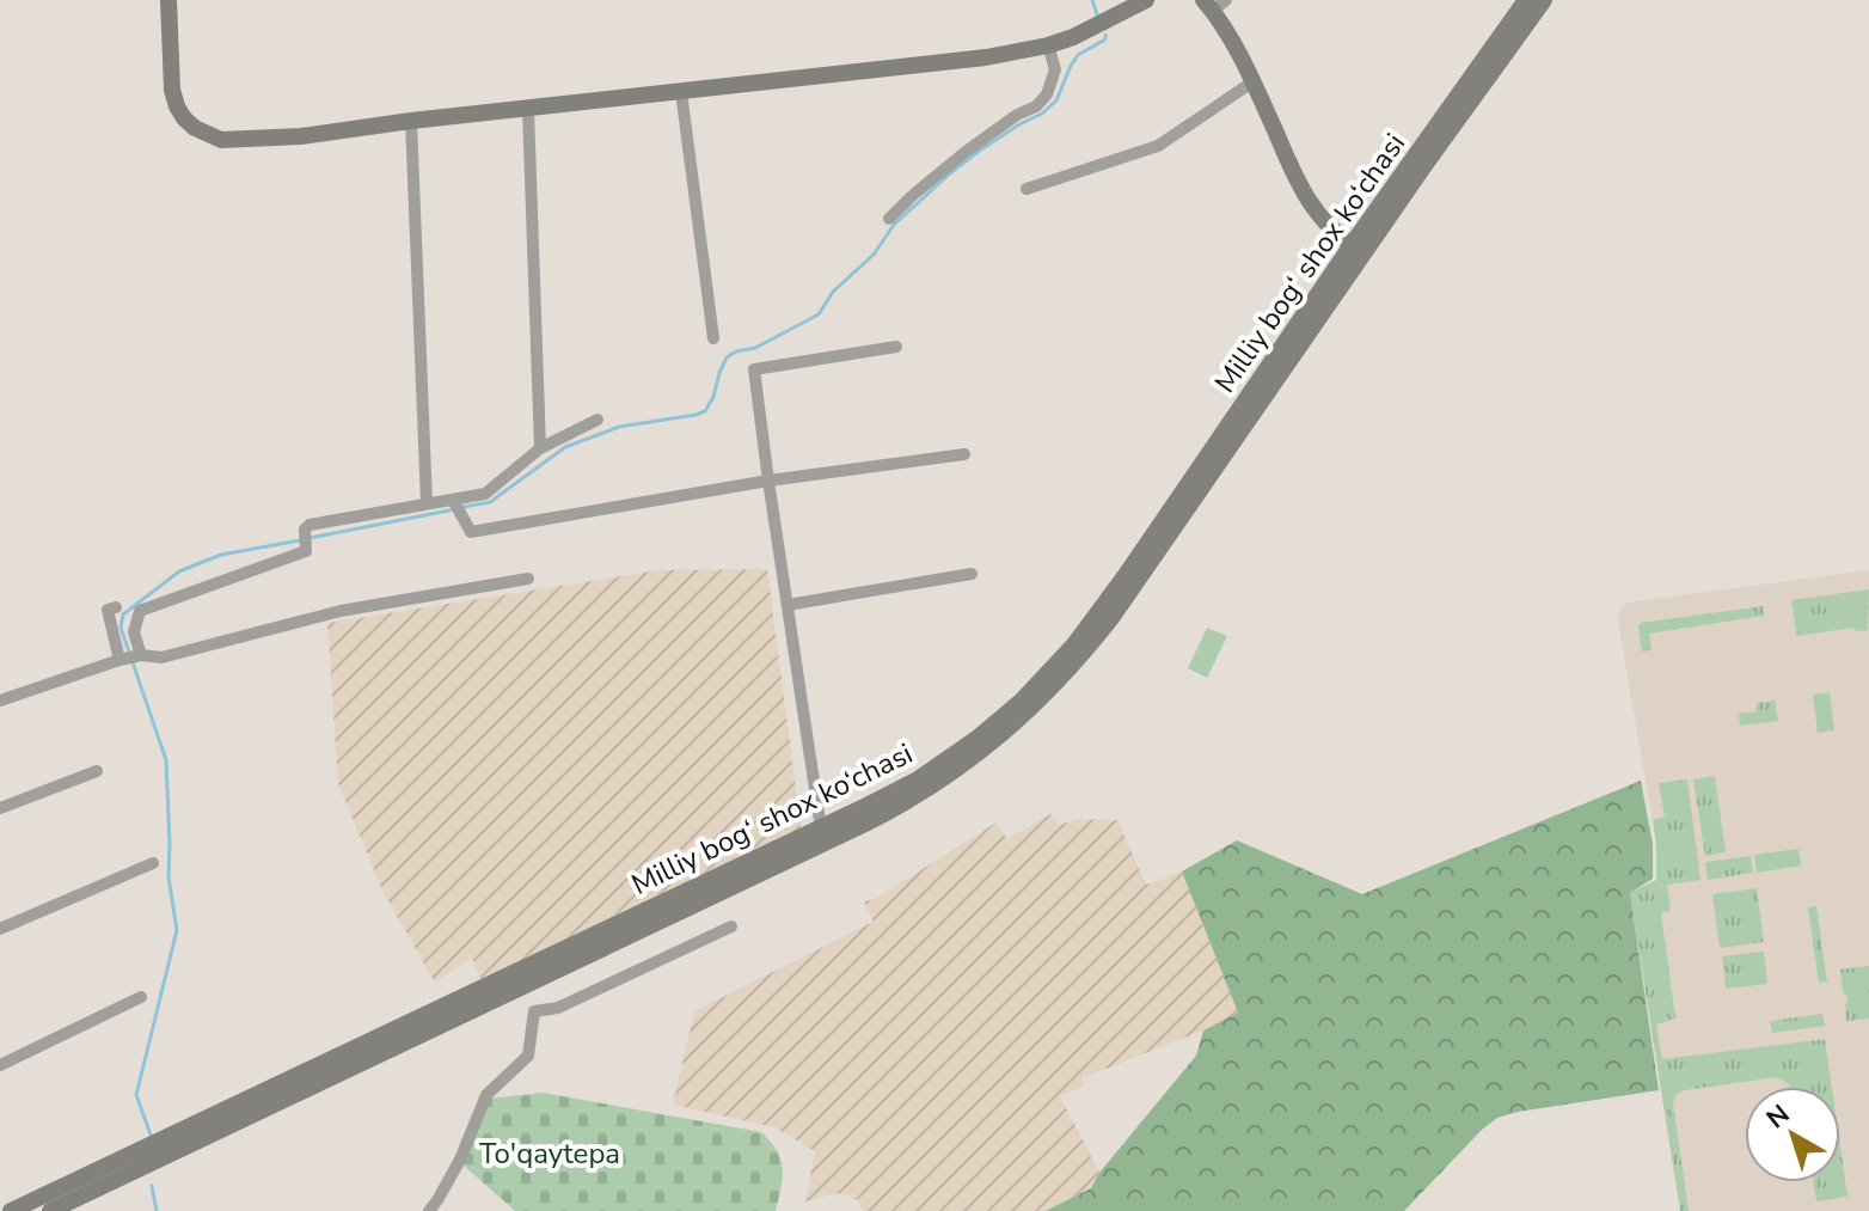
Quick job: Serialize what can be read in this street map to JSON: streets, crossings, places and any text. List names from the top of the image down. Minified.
{"streets":{"main road":["Milliy bog‘ shox ko‘chasi"]},"parks":["To'qaytepa"],"north":"top left"}
